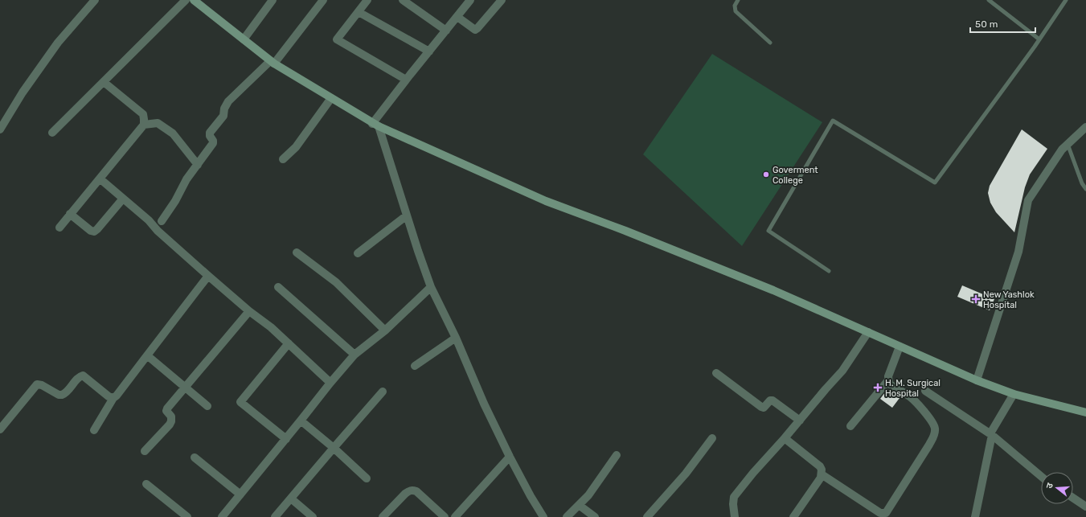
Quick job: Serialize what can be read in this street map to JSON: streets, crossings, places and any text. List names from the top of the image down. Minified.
{"places":{"other":["Goverment College"],"health":["New Yashlok Hospital","H. M. Surgical Hospital"]},"scale_bar":"50 m","north":"left"}
